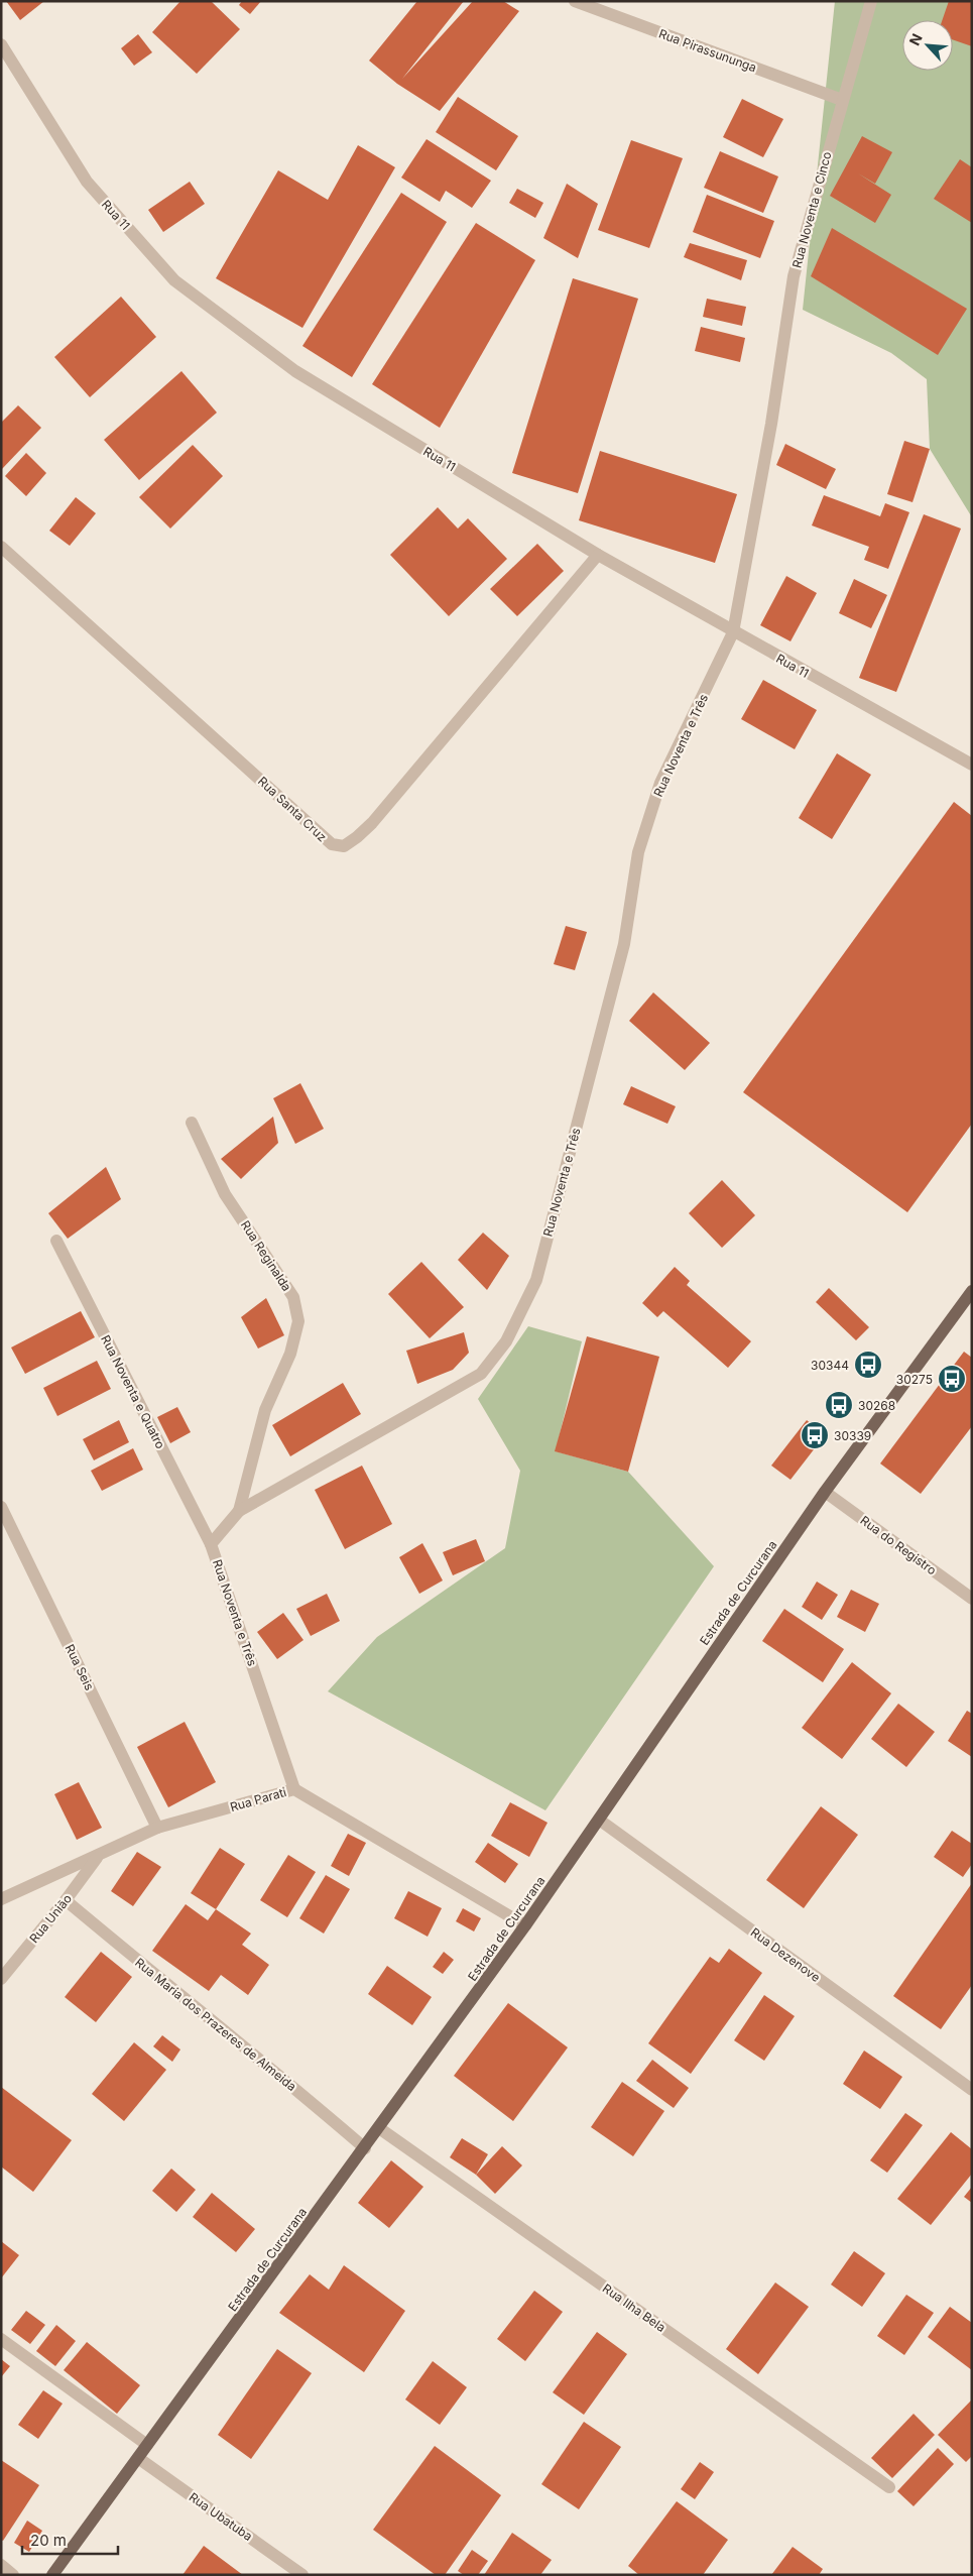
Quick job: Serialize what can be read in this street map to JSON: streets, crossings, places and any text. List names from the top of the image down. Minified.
{"streets":{"main road":["Estrada de Curcurana"],"street":["Rua Pirassununga","Rua Noventa e Cinco","Rua 11","Rua Noventa e Três","Rua Santa Cruz","Rua Reginalda","Rua Noventa e Quatro","Rua do Registro","Rua Seis","Rua Parati","Rua União","Rua Dezenove","Rua Maria dos Prazeres de Almeida","Rua Ilha Bela","Rua Ubatuba"]},"crossings":[["Rua Pirassununga","Rua Noventa e Cinco"],["Rua Noventa e Cinco","Rua Noventa e Três"],["Rua 11","Rua Noventa e Três"],["Rua 11","Rua Santa Cruz"],["Rua Noventa e Três","Rua Reginalda"],["Rua Noventa e Três","Rua Noventa e Quatro"],["Rua Noventa e Três","Rua Parati"],["Rua do Registro","Estrada de Curcurana"],["Estrada de Curcurana","Rua Parati"],["Estrada de Curcurana","Rua Dezenove"],["Estrada de Curcurana","Rua Maria dos Prazeres de Almeida"],["Estrada de Curcurana","Rua Ilha Bela"],["Estrada de Curcurana","Rua Ubatuba"],["Rua Seis","Rua Parati"],["Rua Parati","Rua União"],["Rua União","Rua Maria dos Prazeres de Almeida"]],"places":{"bus stop":["30344","30275","30268","30339"]},"scale_bar":"20 m","north":"top left"}
